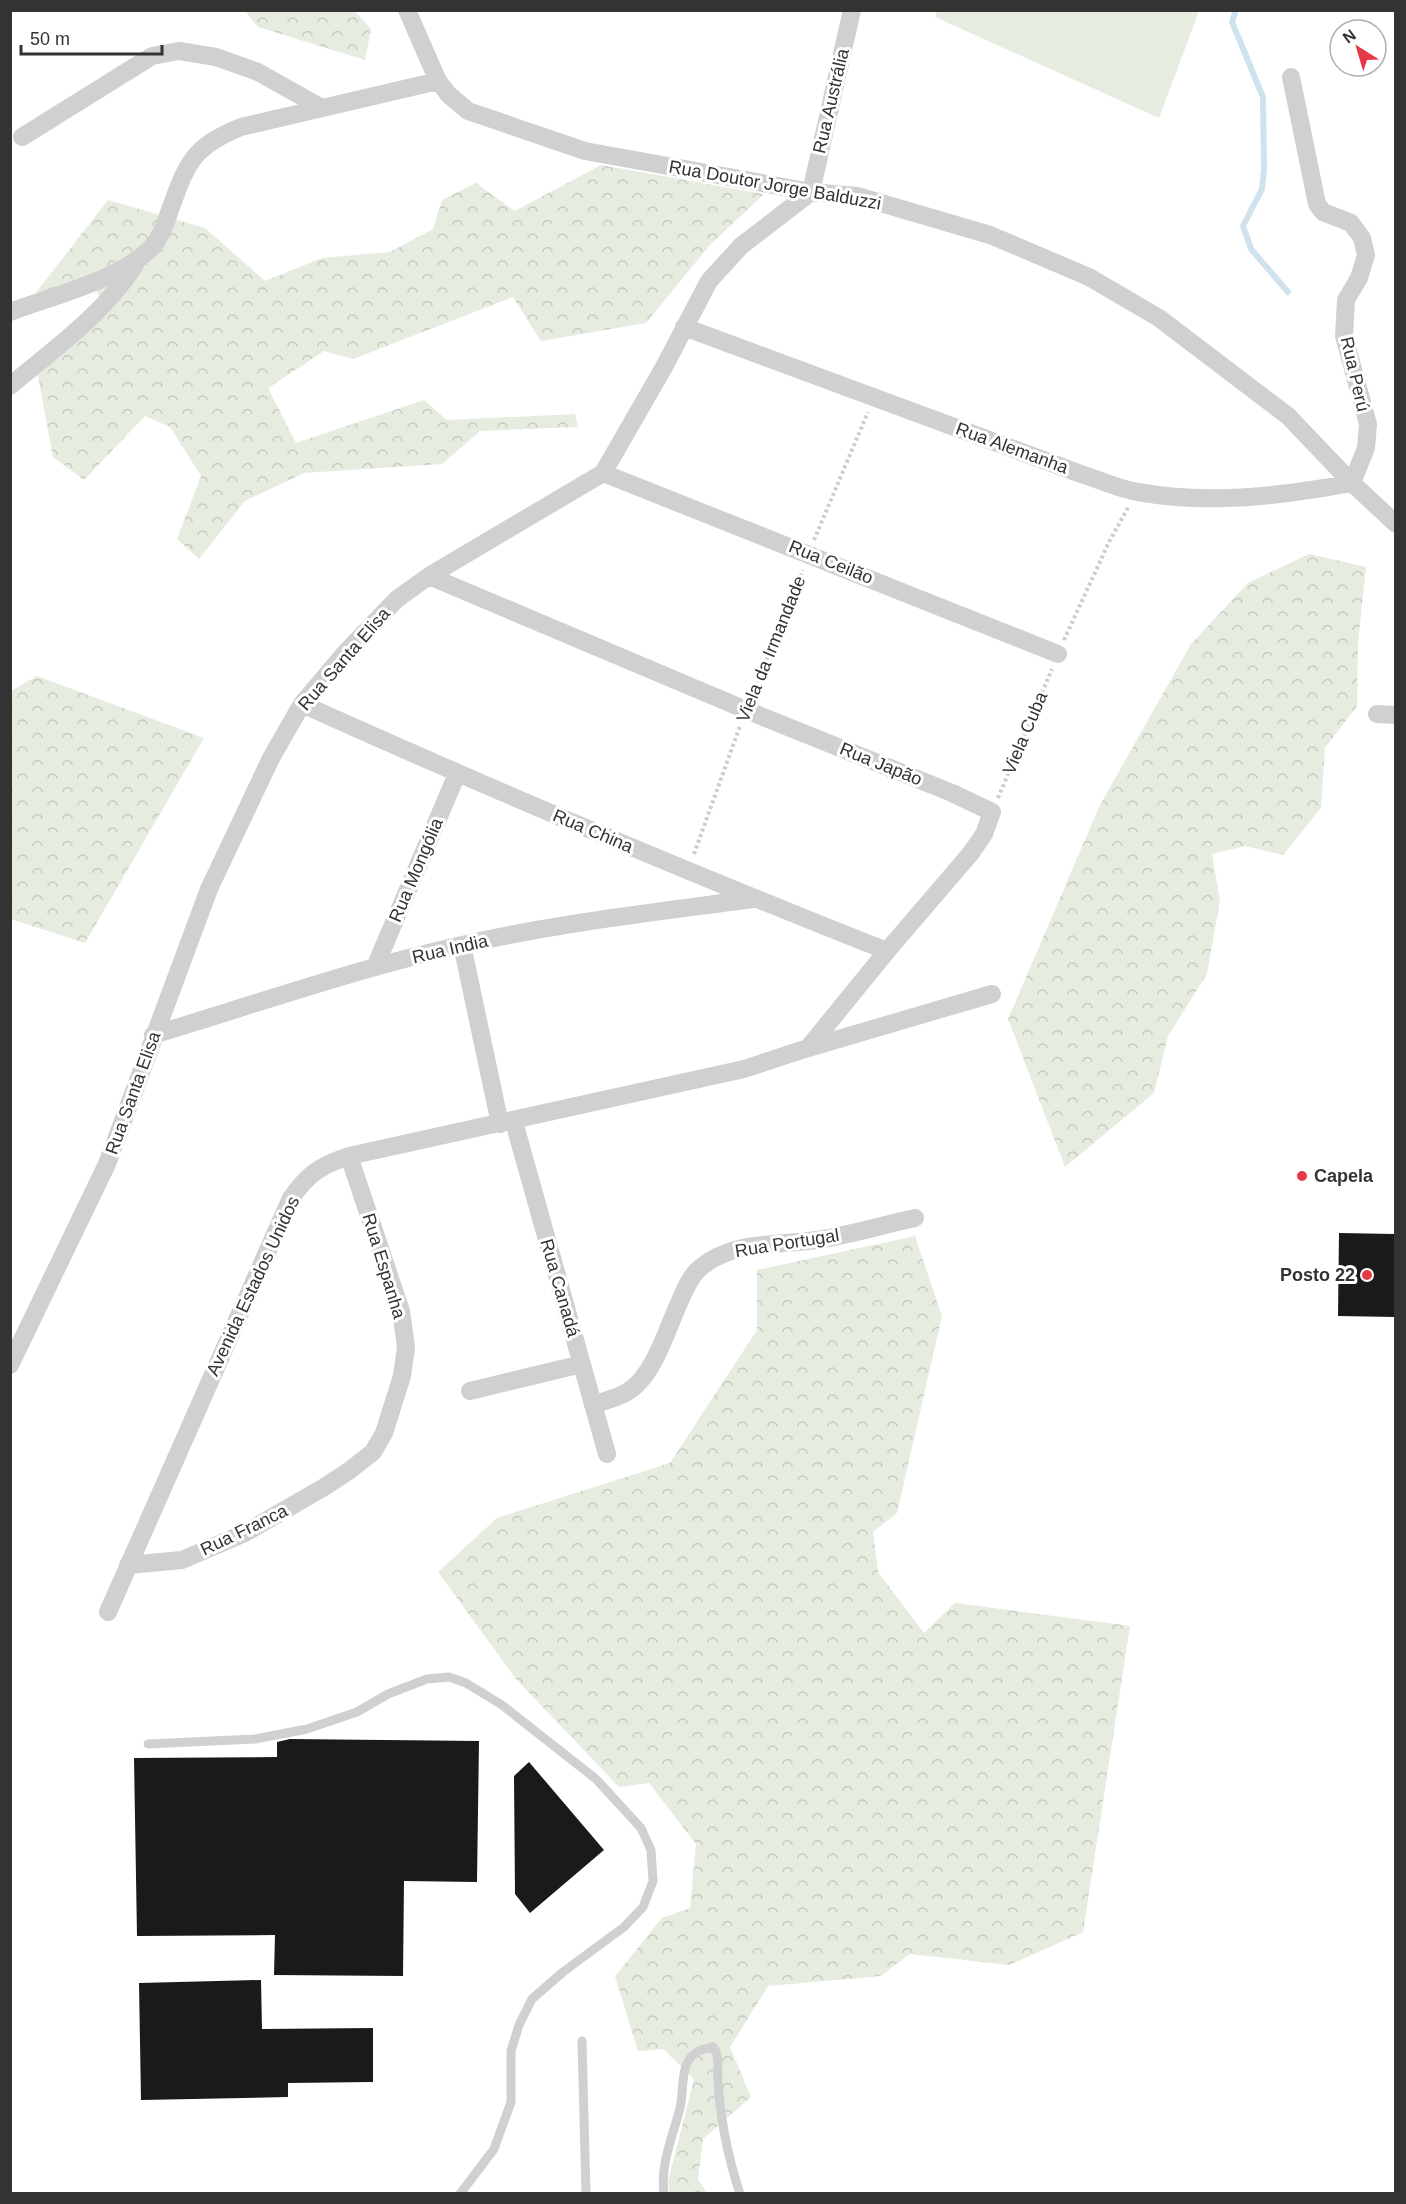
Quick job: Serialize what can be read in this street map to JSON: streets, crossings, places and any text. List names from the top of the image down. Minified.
{"streets":{"street":["Rua Austrália","Rua Doutor Jorge Balduzzi","Rua Perú","Rua Alemanha","Rua Ceilão","Rua Santa Elisa","Rua Japão","Rua China","Rua Mongólia","Rua India","Rua Portugal","Rua Espanha","Avenida Estados Unidos","Rua Canadá","Rua Franca"],"path":["Viela da Irmandade","Viela Cuba"]},"crossings":[["Rua Austrália","Rua Doutor Jorge Balduzzi"],["Rua Austrália","Rua Santa Elisa"],["Rua Doutor Jorge Balduzzi","Rua Perú"],["Rua Doutor Jorge Balduzzi","Rua Alemanha"],["Rua Doutor Jorge Balduzzi","Rua Santa Elisa"],["Rua Perú","Rua Alemanha"],["Rua Alemanha","Viela da Irmandade"],["Rua Alemanha","Rua Santa Elisa"],["Rua Alemanha","Viela Cuba"],["Rua Ceilão","Viela da Irmandade"],["Rua Ceilão","Rua Santa Elisa"],["Rua Ceilão","Viela Cuba"],["Viela da Irmandade","Rua Japão"],["Viela da Irmandade","Rua China"],["Rua Santa Elisa","Rua Japão"],["Rua Santa Elisa","Rua China"],["Rua Santa Elisa","Rua India"],["Viela Cuba","Rua Japão"],["Rua China","Rua Mongólia"],["Rua China","Rua India"],["Rua Mongólia","Rua India"],["Rua India","Rua Canadá"],["Rua Portugal","Rua Canadá"],["Rua Espanha","Avenida Estados Unidos"],["Rua Espanha","Rua Franca"],["Avenida Estados Unidos","Rua Canadá"],["Avenida Estados Unidos","Rua Franca"]],"places":["Capela","Posto 22"],"scale_bar":"50 m","north":"top left"}
